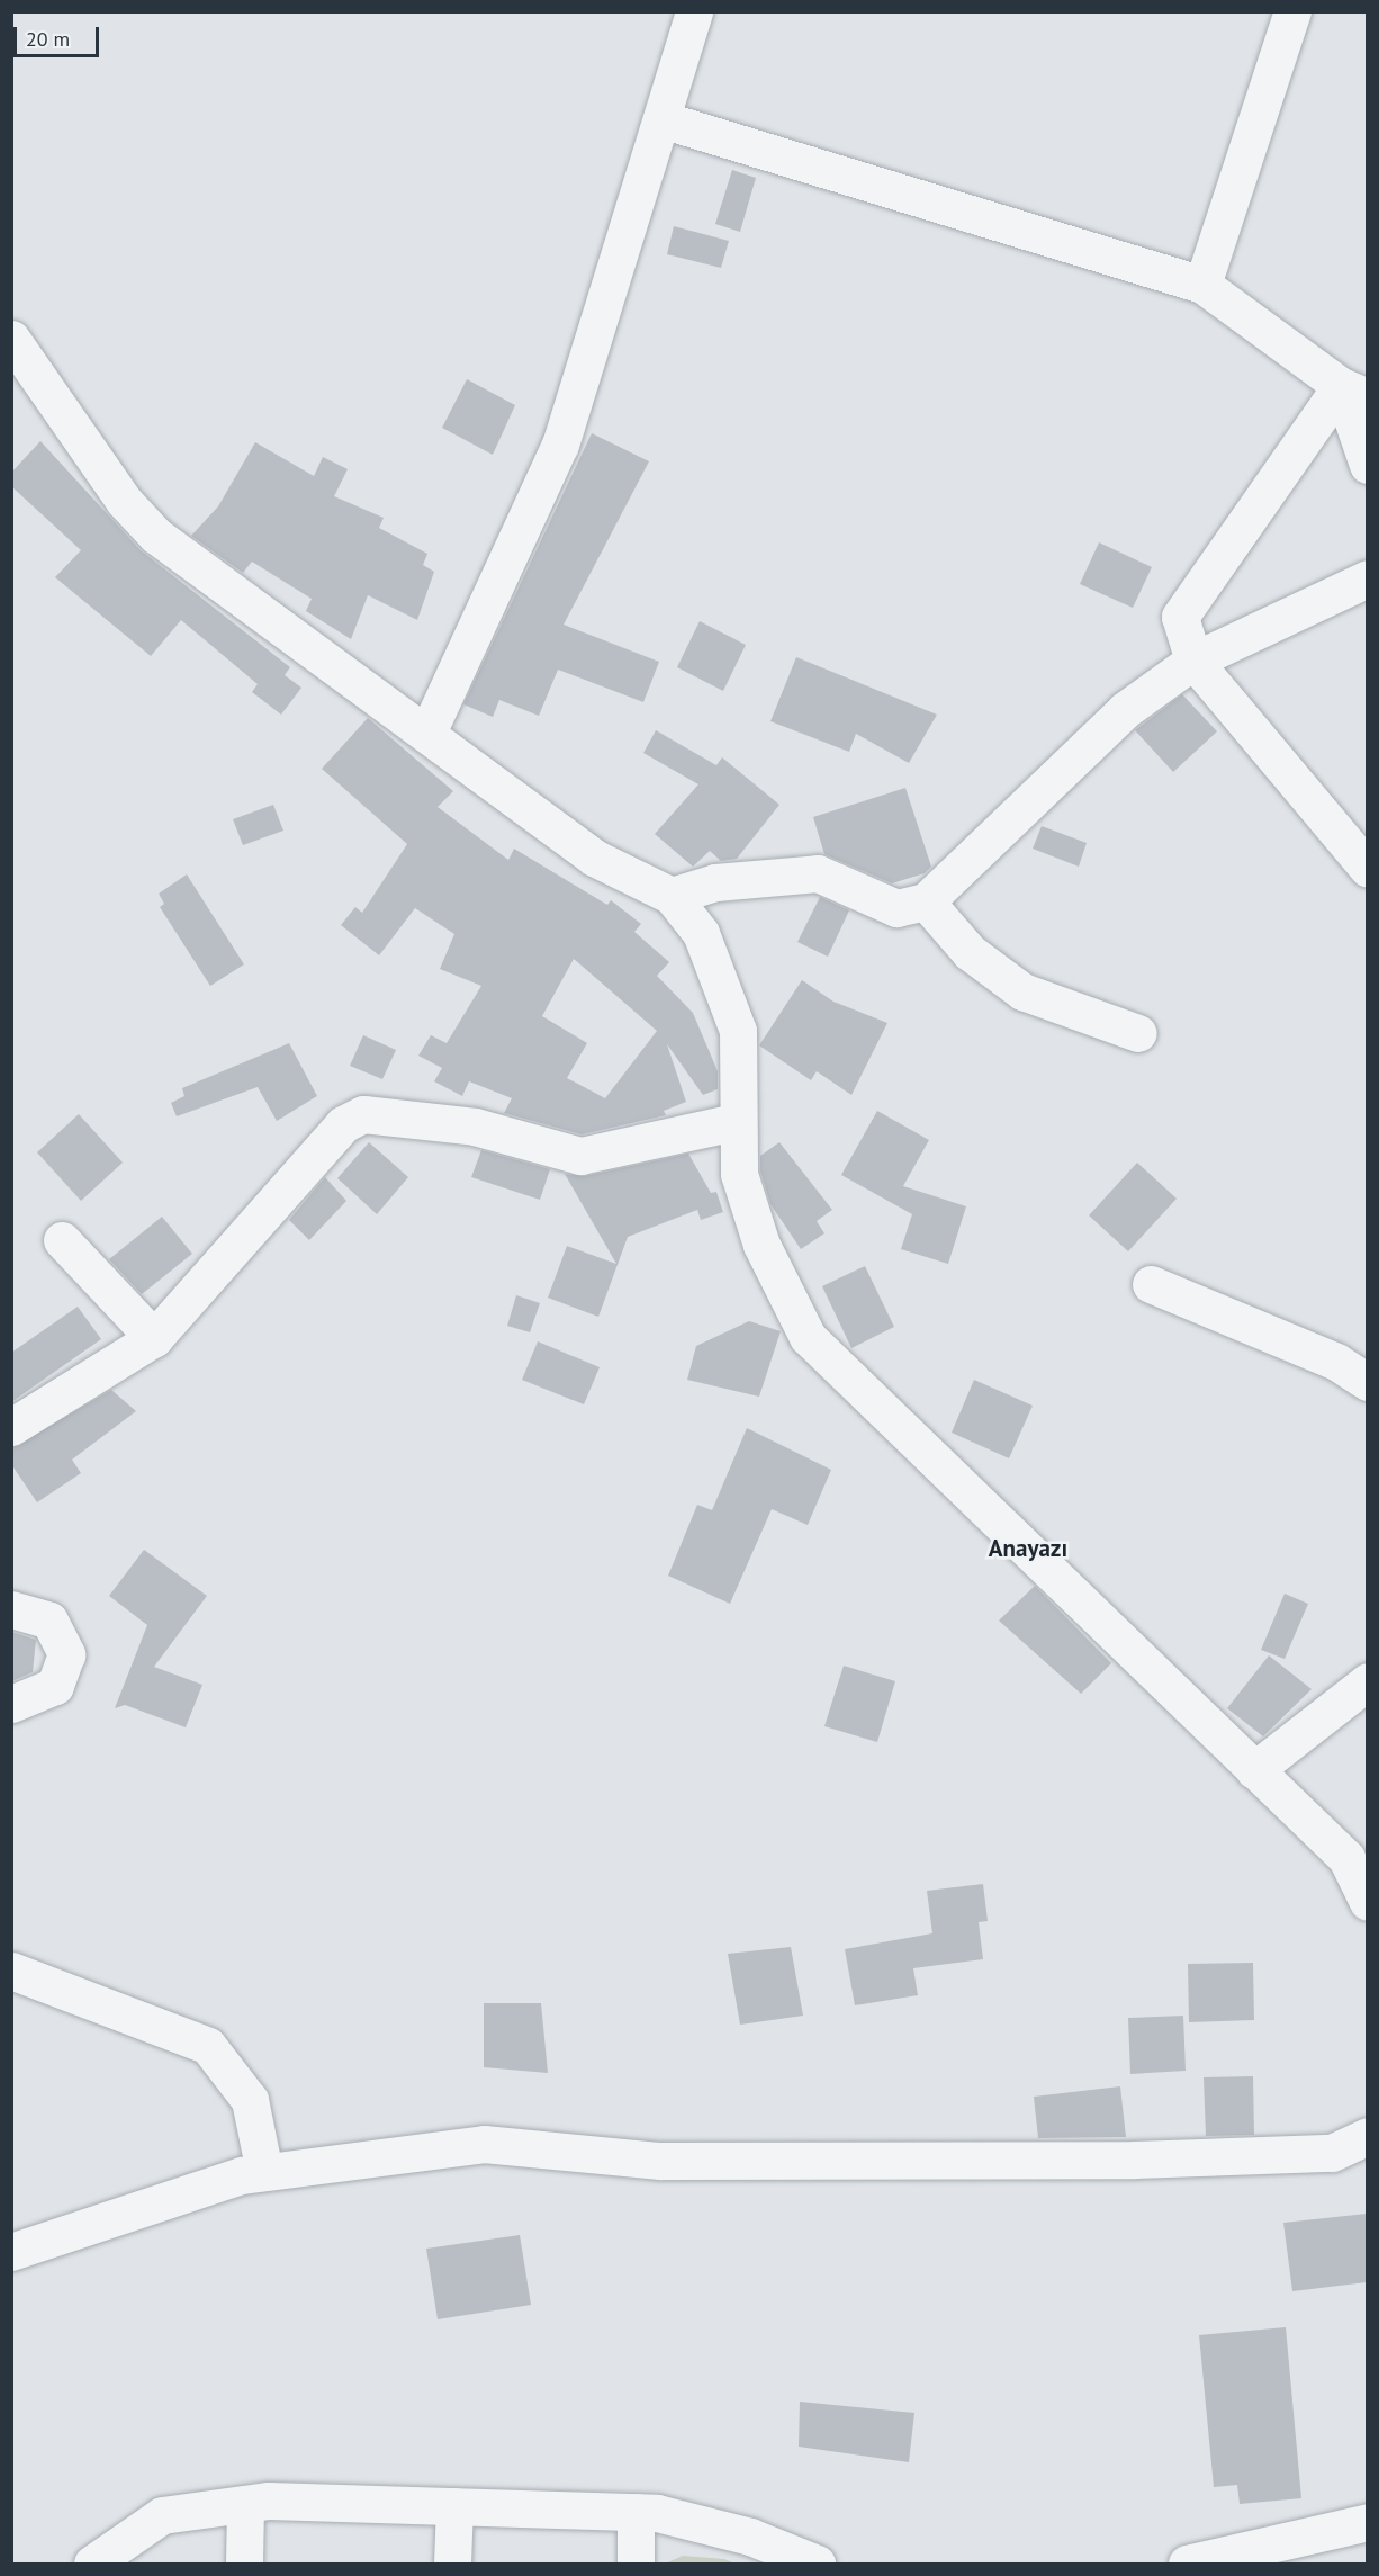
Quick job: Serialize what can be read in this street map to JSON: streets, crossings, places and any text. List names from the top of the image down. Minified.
{"districts":["Anayazı"],"scale_bar":"20 m"}
